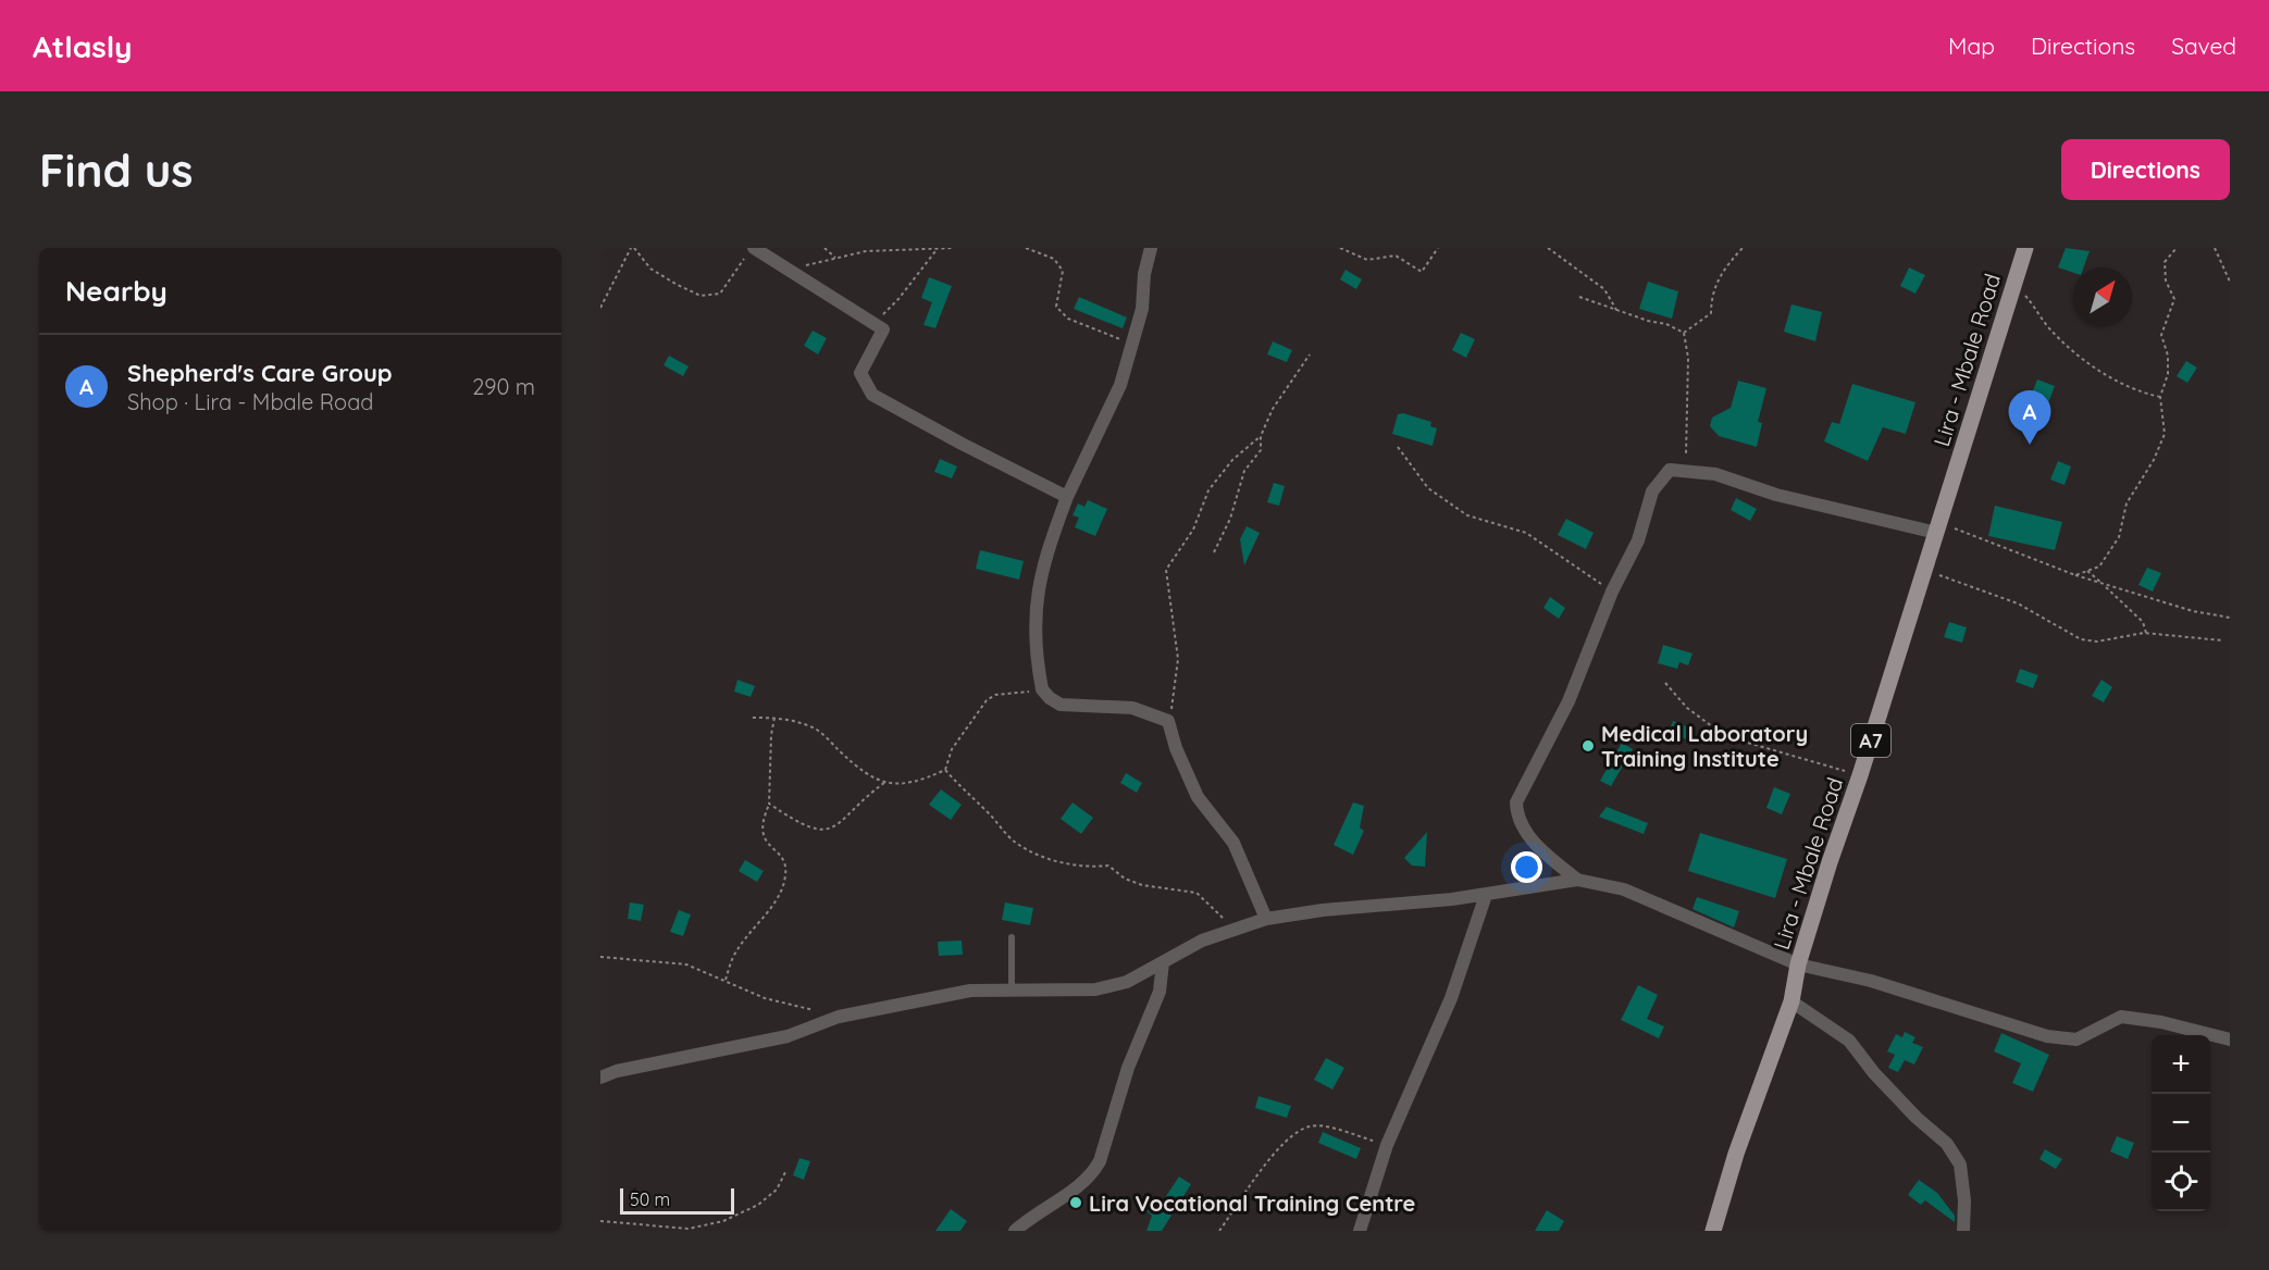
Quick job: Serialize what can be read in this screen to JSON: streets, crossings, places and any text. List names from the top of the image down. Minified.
{"streets":{"main road":["Lira - Mbale Road","A7"]},"places":["Medical Laboratory Training Institute","Lira Vocational Training Centre"],"scale_bar":"50 m","north":"top right","page":{"header":"Atlasly","nav":["Map","Directions","Saved"],"buttons":"Directions","title":"Find us","heading":"Nearby","list":[{"mark":"A","name":"Shepherd's Care Group","note":"Shop · Lira - Mbale Road","value":"290 m"}],"pins":"A","map_buttons":["+","−"],"scale":"50 m"}}
